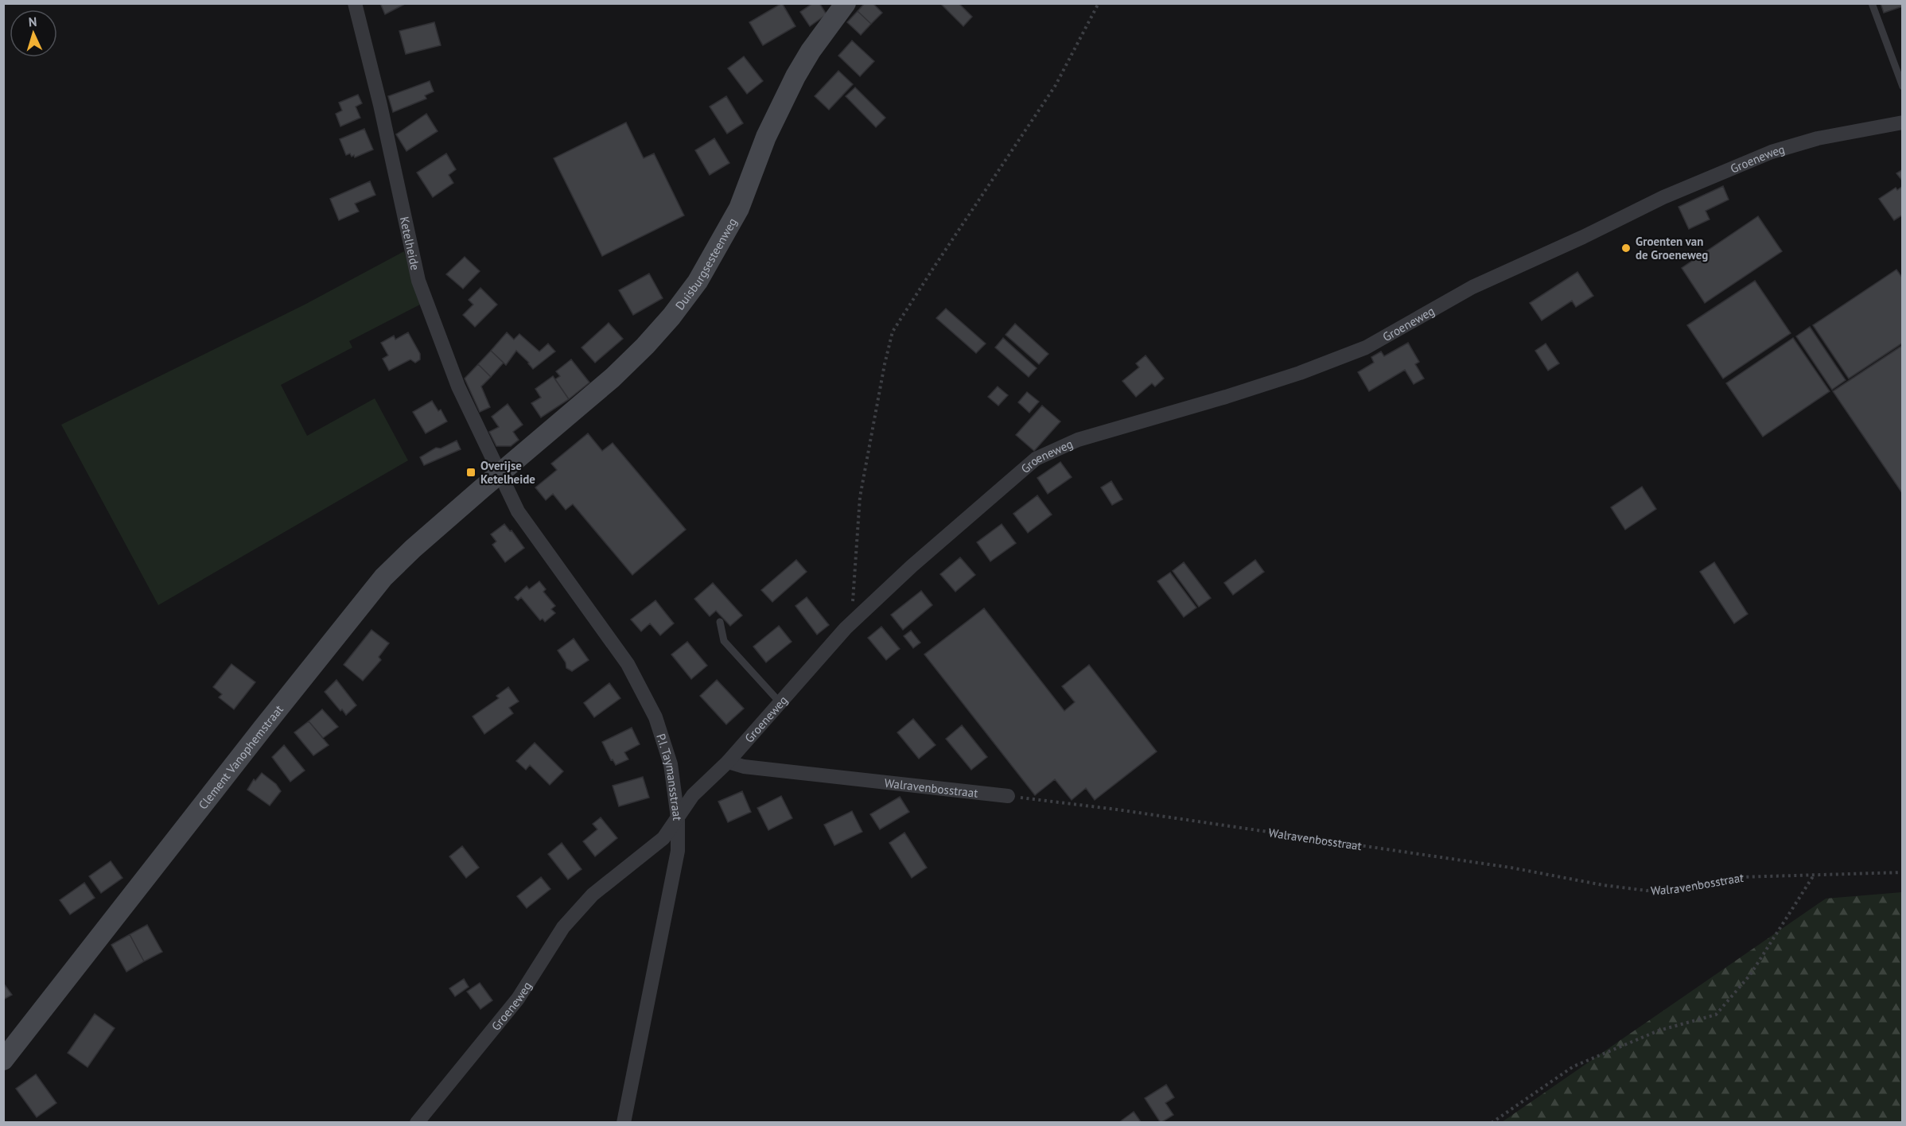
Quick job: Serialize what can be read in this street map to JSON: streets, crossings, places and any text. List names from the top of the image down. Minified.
{"streets":{"street":["Groeneweg","Ketelheide","Duisburgsesteenweg","Clement Vanophemstraat","P.I. Taymansstraat","Walravenbosstraat"]},"crossings":[["Groeneweg","P.I. Taymansstraat"],["Groeneweg","Walravenbosstraat"],["Ketelheide","Duisburgsesteenweg"],["Ketelheide","Clement Vanophemstraat"],["Ketelheide","P.I. Taymansstraat"],["Duisburgsesteenweg","Clement Vanophemstraat"],["Duisburgsesteenweg","P.I. Taymansstraat"],["Clement Vanophemstraat","P.I. Taymansstraat"]],"places":{"other":["Groenten van de Groeneweg"],"transit":["Overijse Ketelheide"]},"north":"top"}
